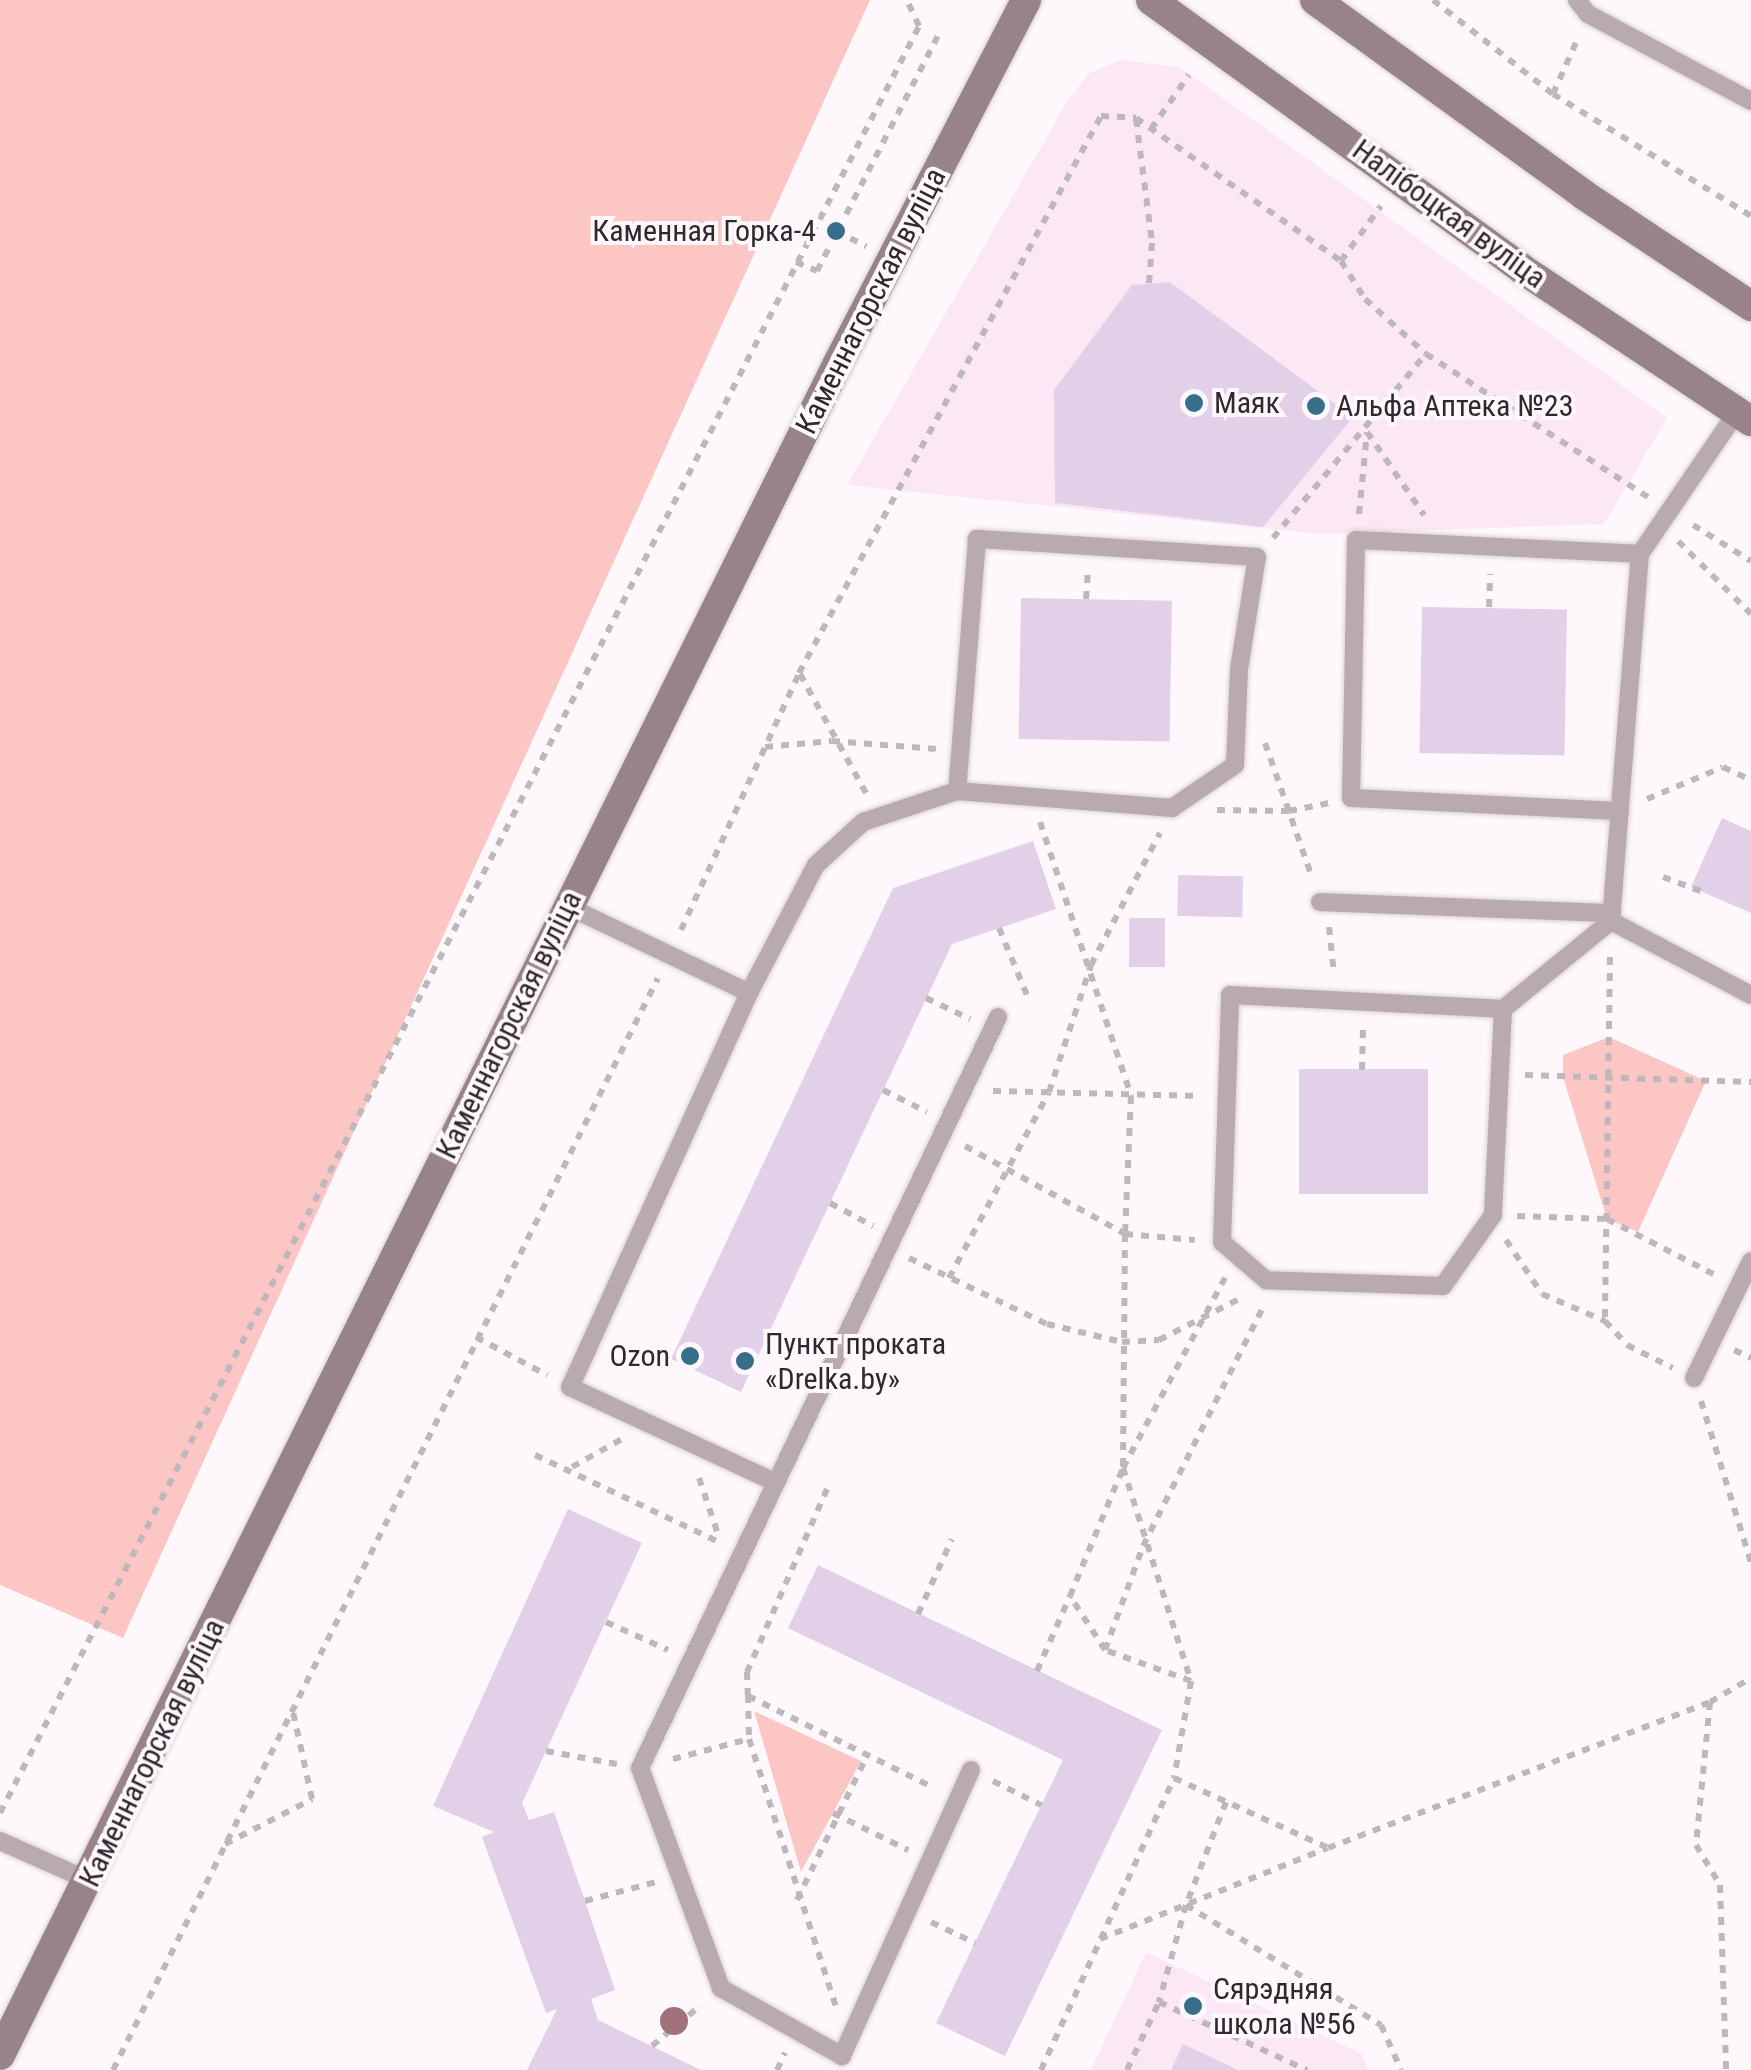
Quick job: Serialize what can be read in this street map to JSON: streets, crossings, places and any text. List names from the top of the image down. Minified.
{"streets":{"main road":["Налібоцкая вуліца","Каменнагорская вуліца"]},"places":["Каменная Горка-4","Маяк","Альфа Аптека №23","Ozon","Пункт проката «Drelka.by»","Сярэдняя школа №56"]}
